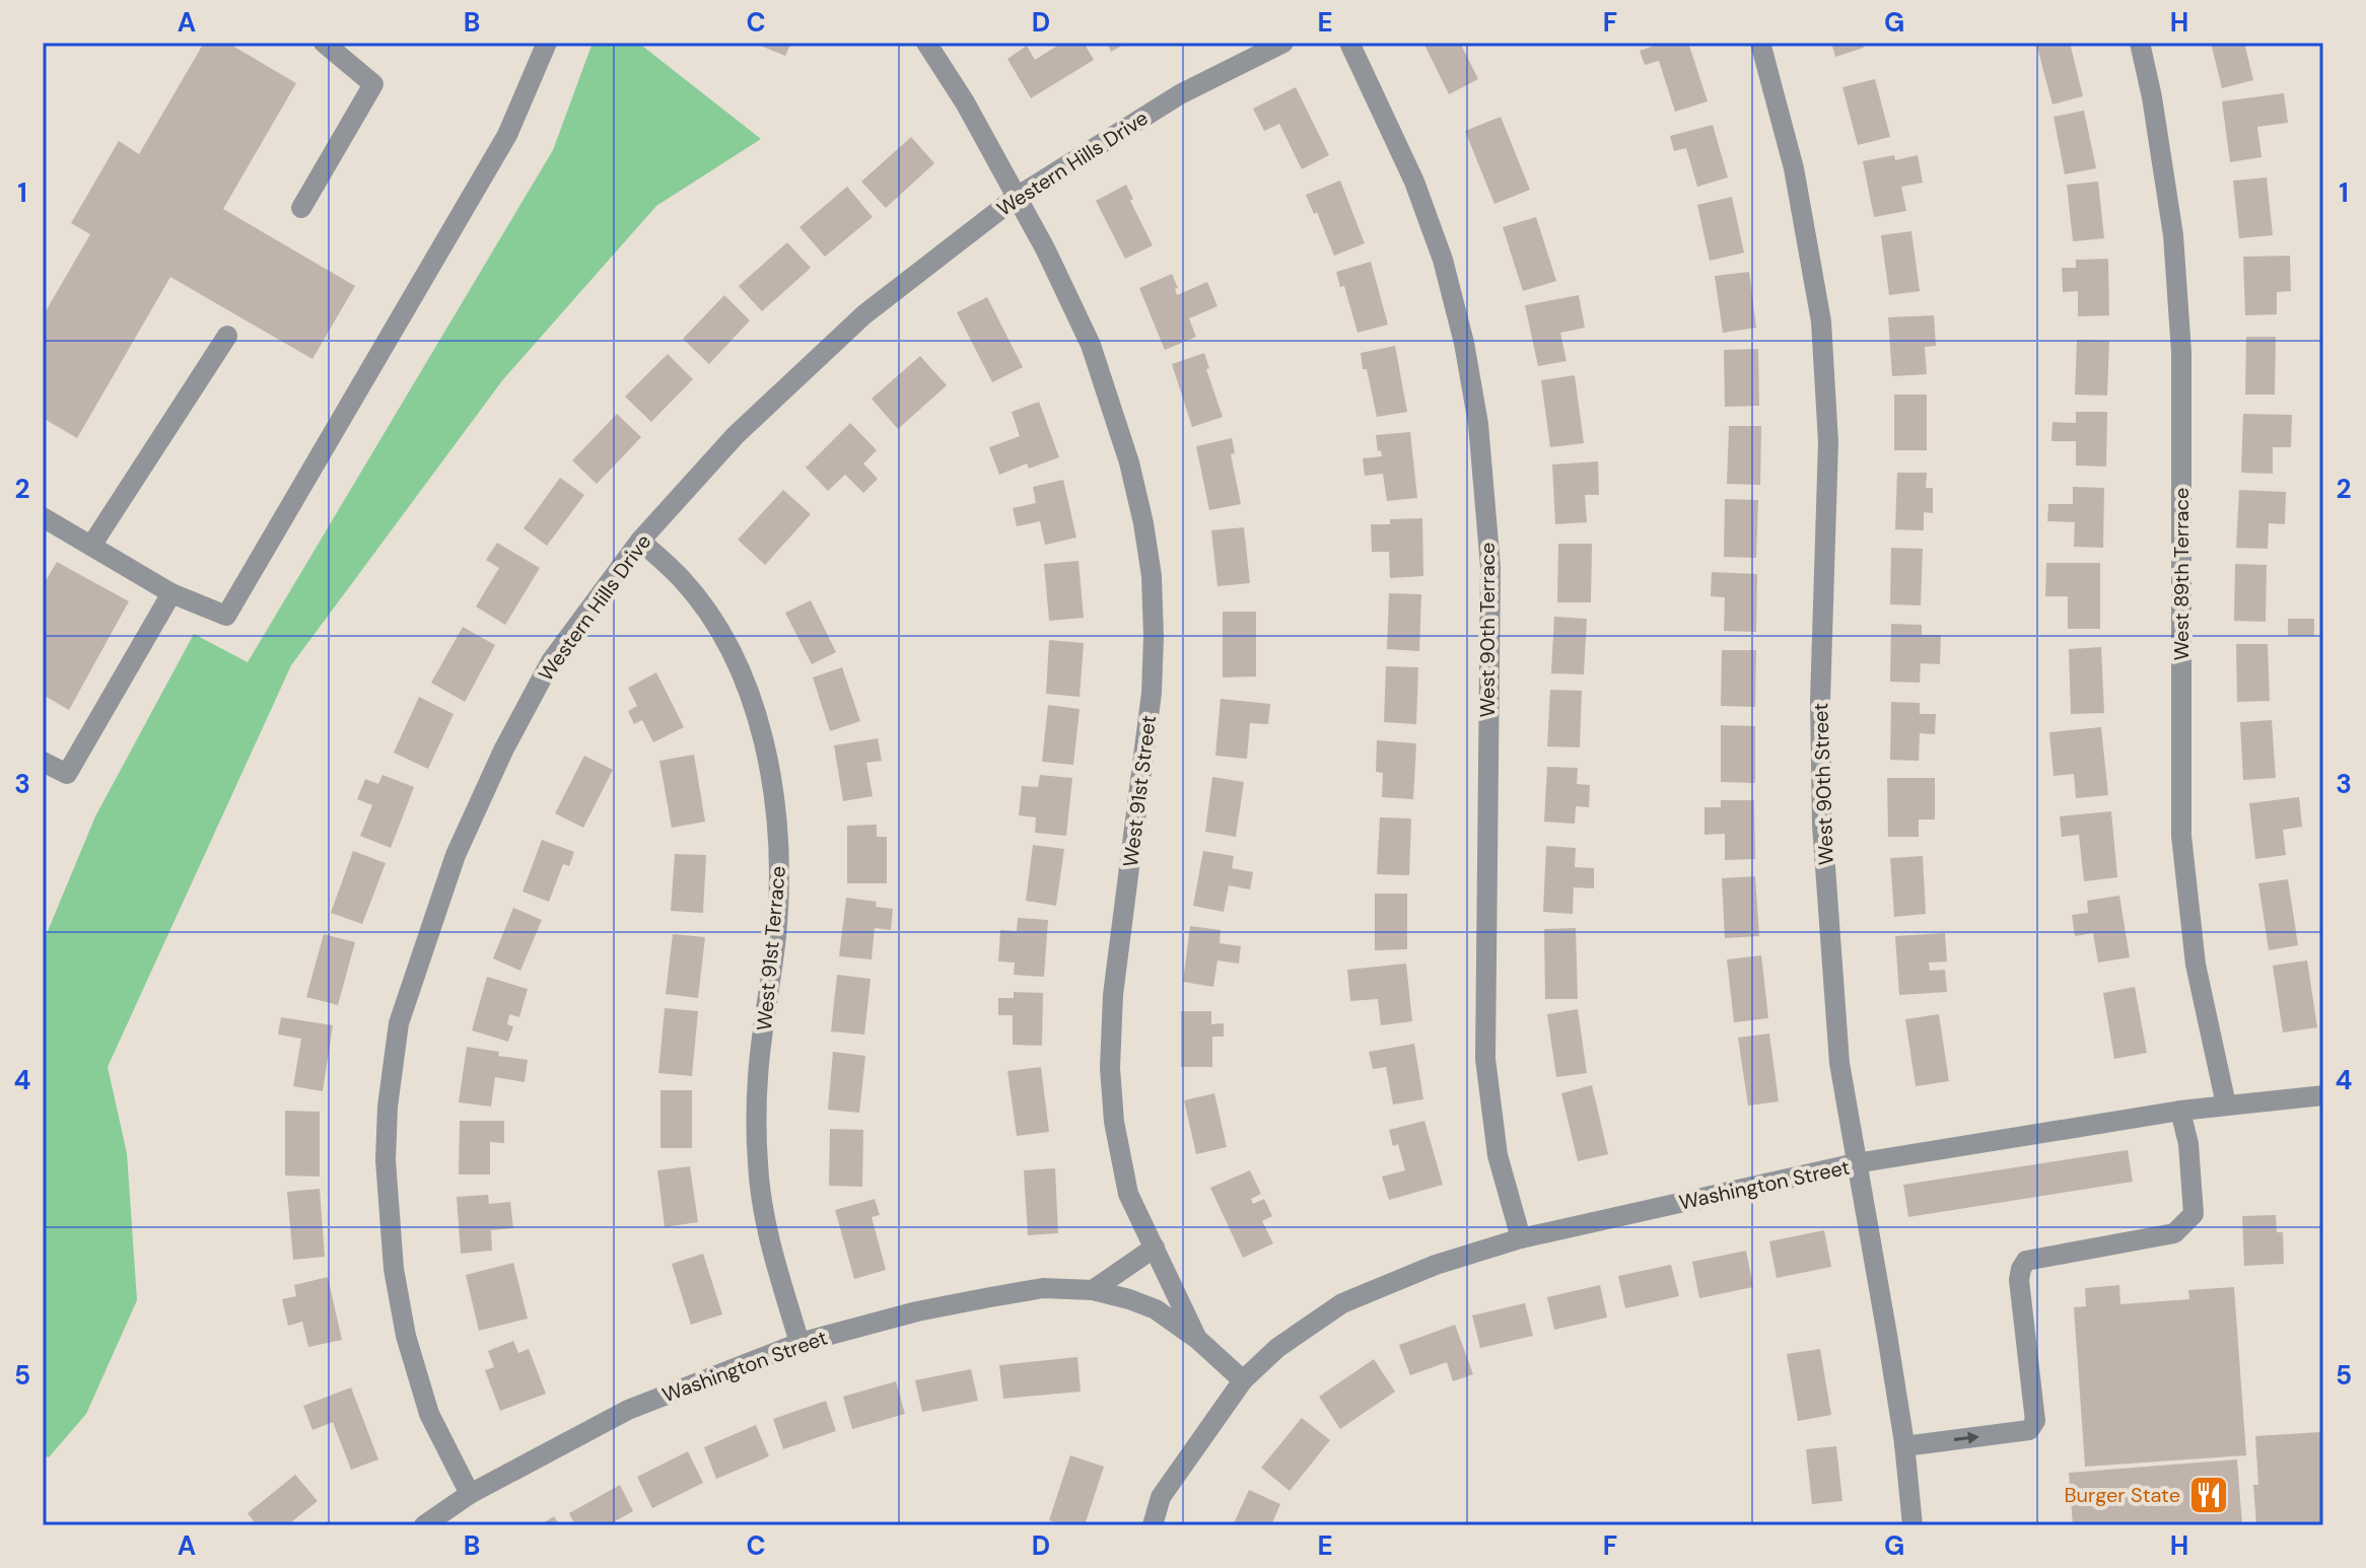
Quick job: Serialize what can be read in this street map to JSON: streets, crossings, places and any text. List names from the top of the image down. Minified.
{"streets":{"street":["Western Hills Drive","West 89th Terrace","West 90th Terrace","West 90th Street","West 91st Street","West 91st Terrace","Washington Street"]},"crossings":[["Western Hills Drive","West 91st Street"],["Western Hills Drive","West 91st Terrace"],["Western Hills Drive","Washington Street"],["West 89th Terrace","Washington Street"],["West 90th Terrace","Washington Street"],["West 90th Street","Washington Street"],["West 91st Street","Washington Street"],["West 91st Terrace","Washington Street"]],"places":{"restaurant":["Burger State"]},"grid":{"columns":["A","B","C","D","E","F","G","H"],"rows":["1","2","3","4","5"]}}
